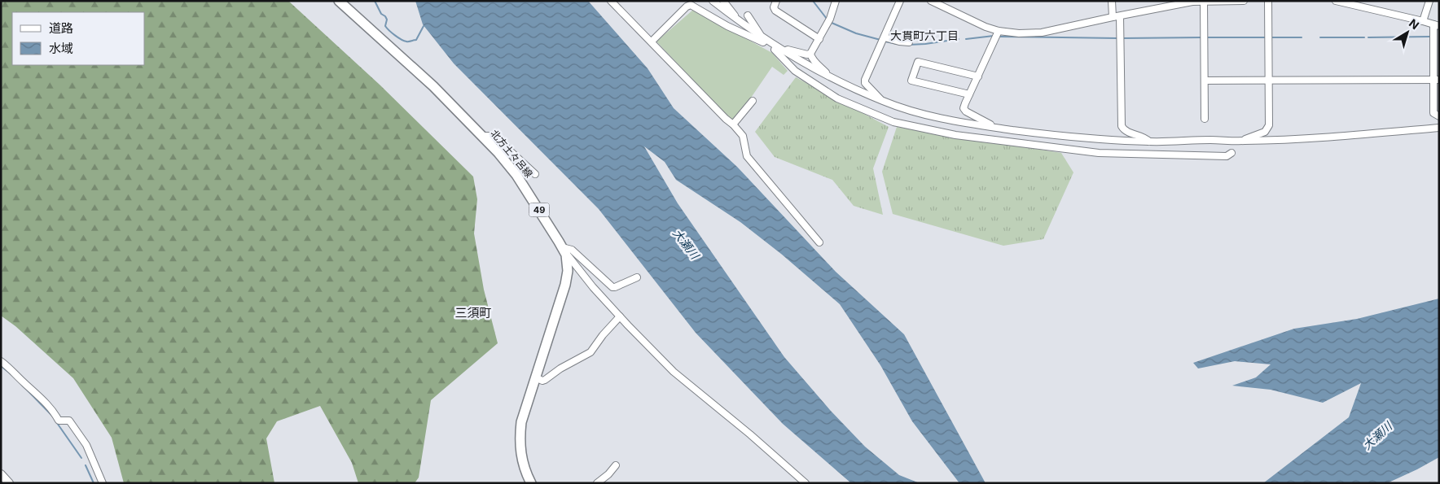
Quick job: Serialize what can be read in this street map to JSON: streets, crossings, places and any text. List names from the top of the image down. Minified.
{"streets":{"main road":["北方土々呂線","49"]},"districts":["大貫町六丁目","三須町"],"water":["大瀬川"],"legend":["道路","水域"],"north":"top right"}
